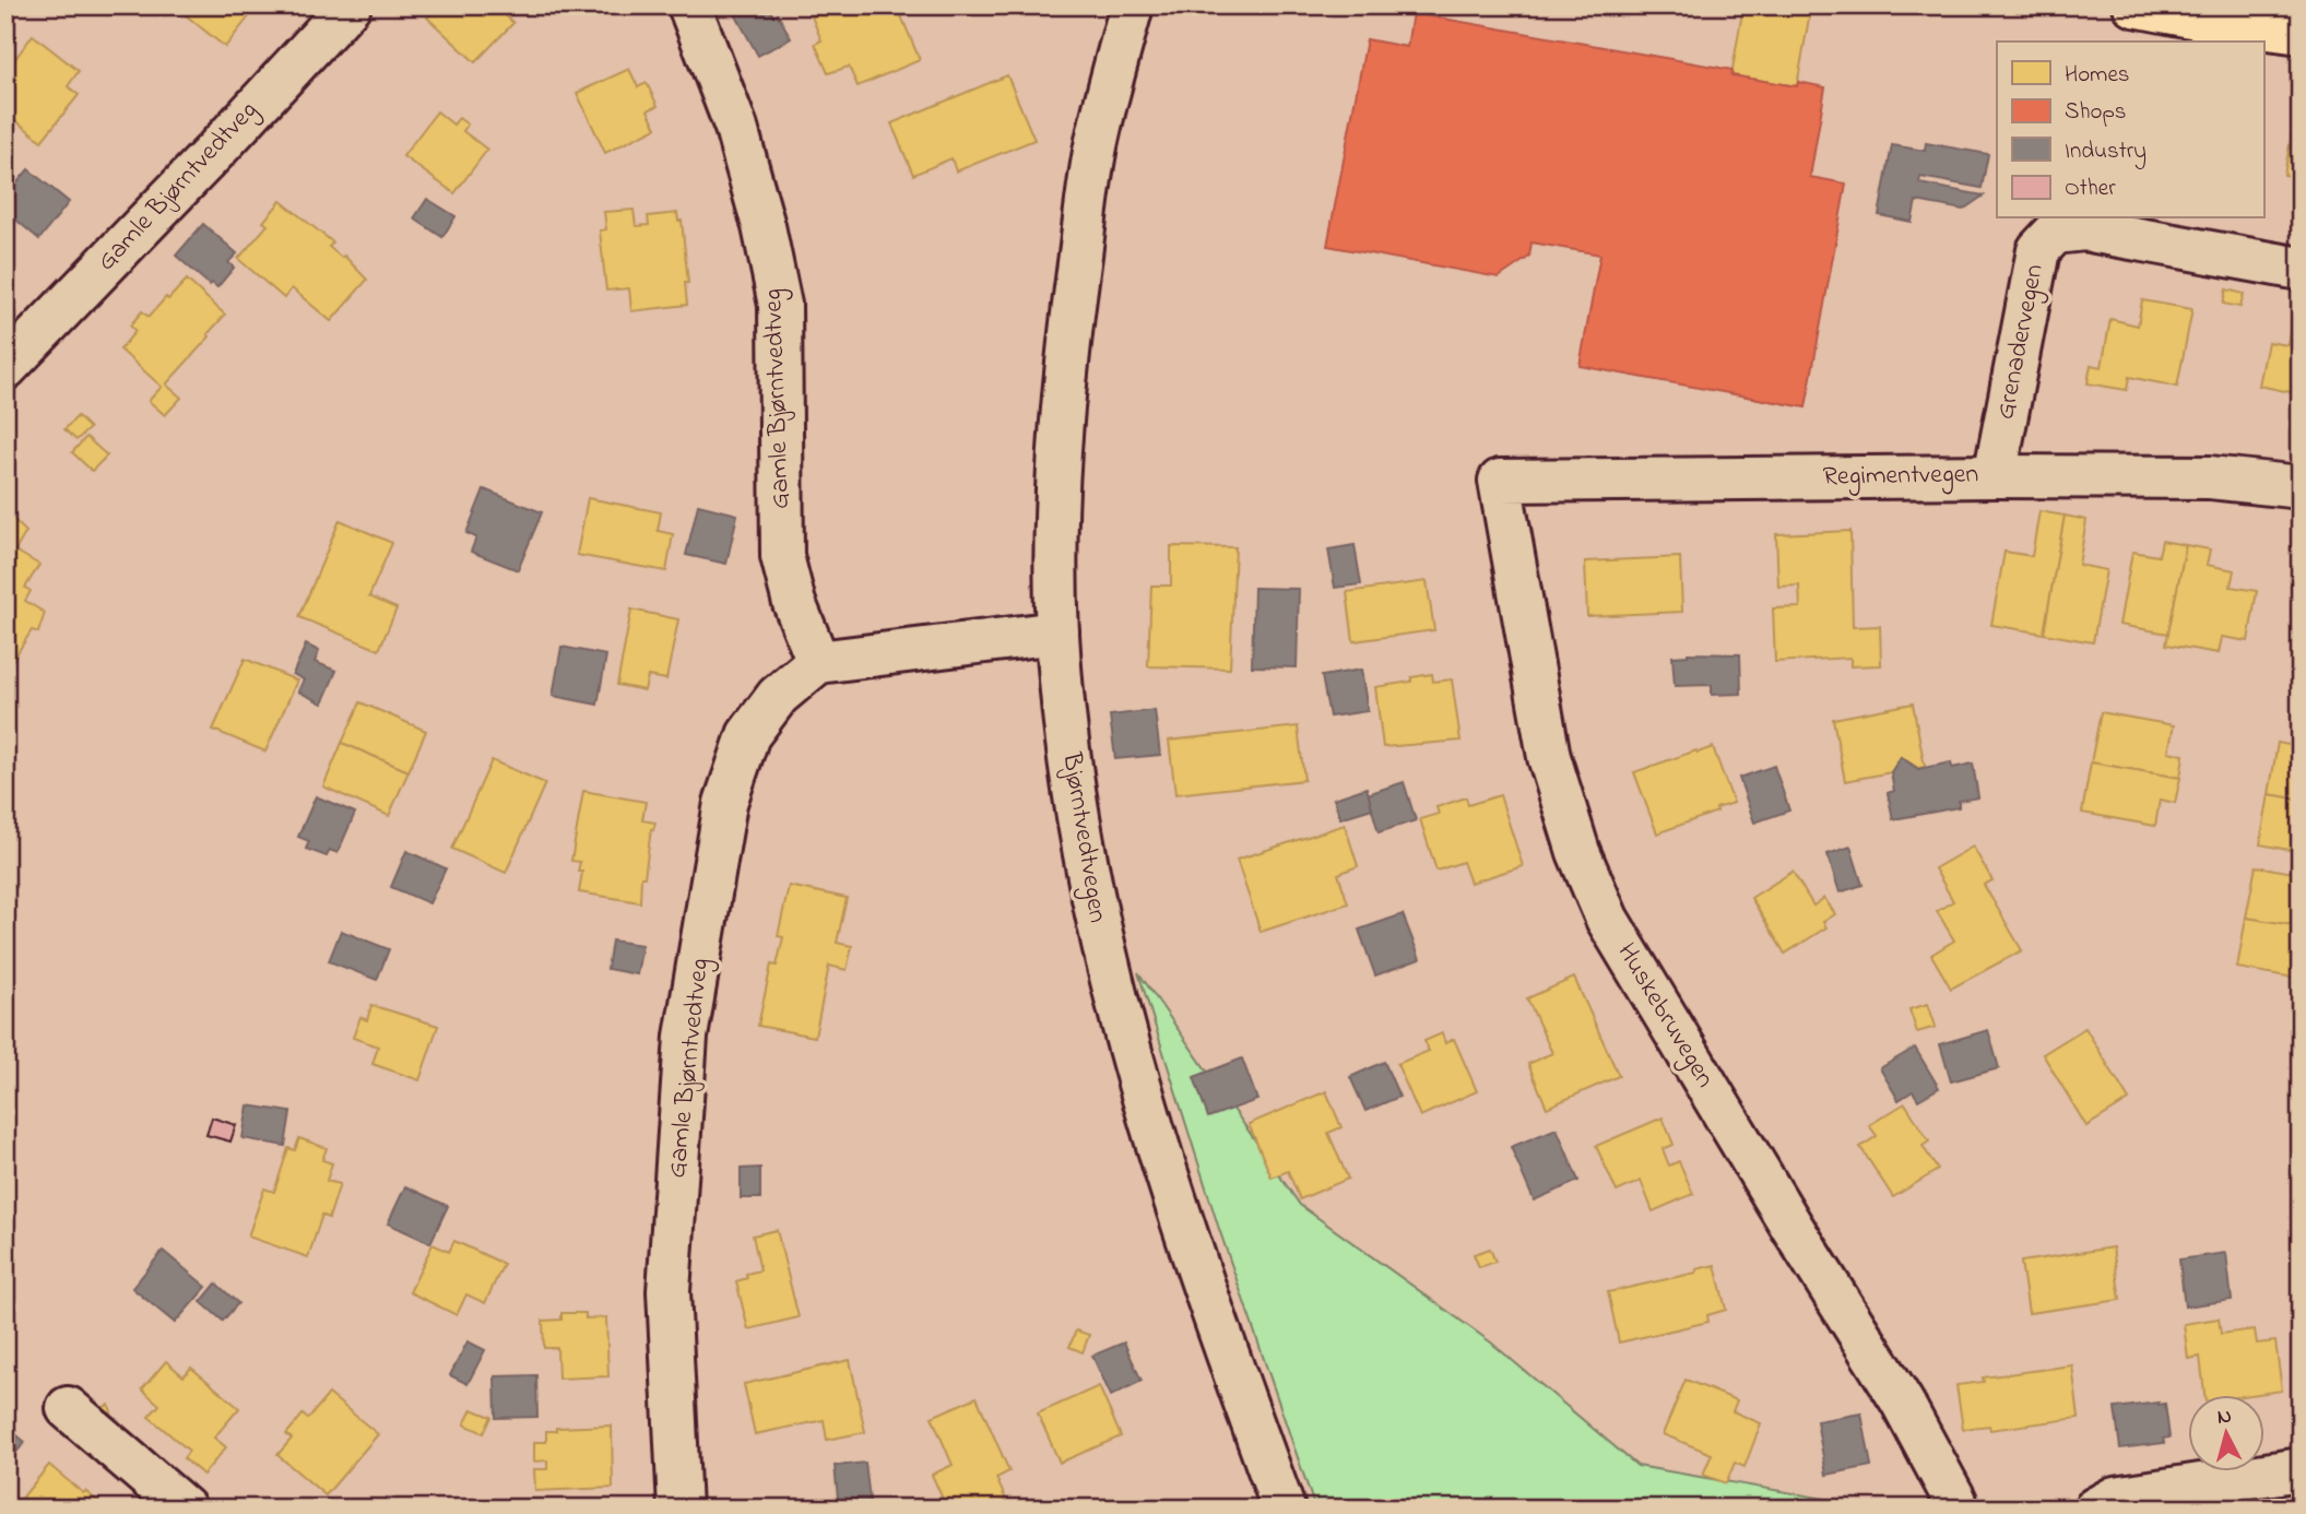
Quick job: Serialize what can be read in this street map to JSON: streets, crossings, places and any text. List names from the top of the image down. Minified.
{"streets":{"street":["Gamle Bjørntvedtveg","Grenadervegen","Regimentvegen","Bjørntvedtvegen","Huskebruvegen"]},"crossings":[["Grenadervegen","Regimentvegen"],["Regimentvegen","Huskebruvegen"]],"legend":["Homes","Shops","Industry","Other"],"north":"top"}
